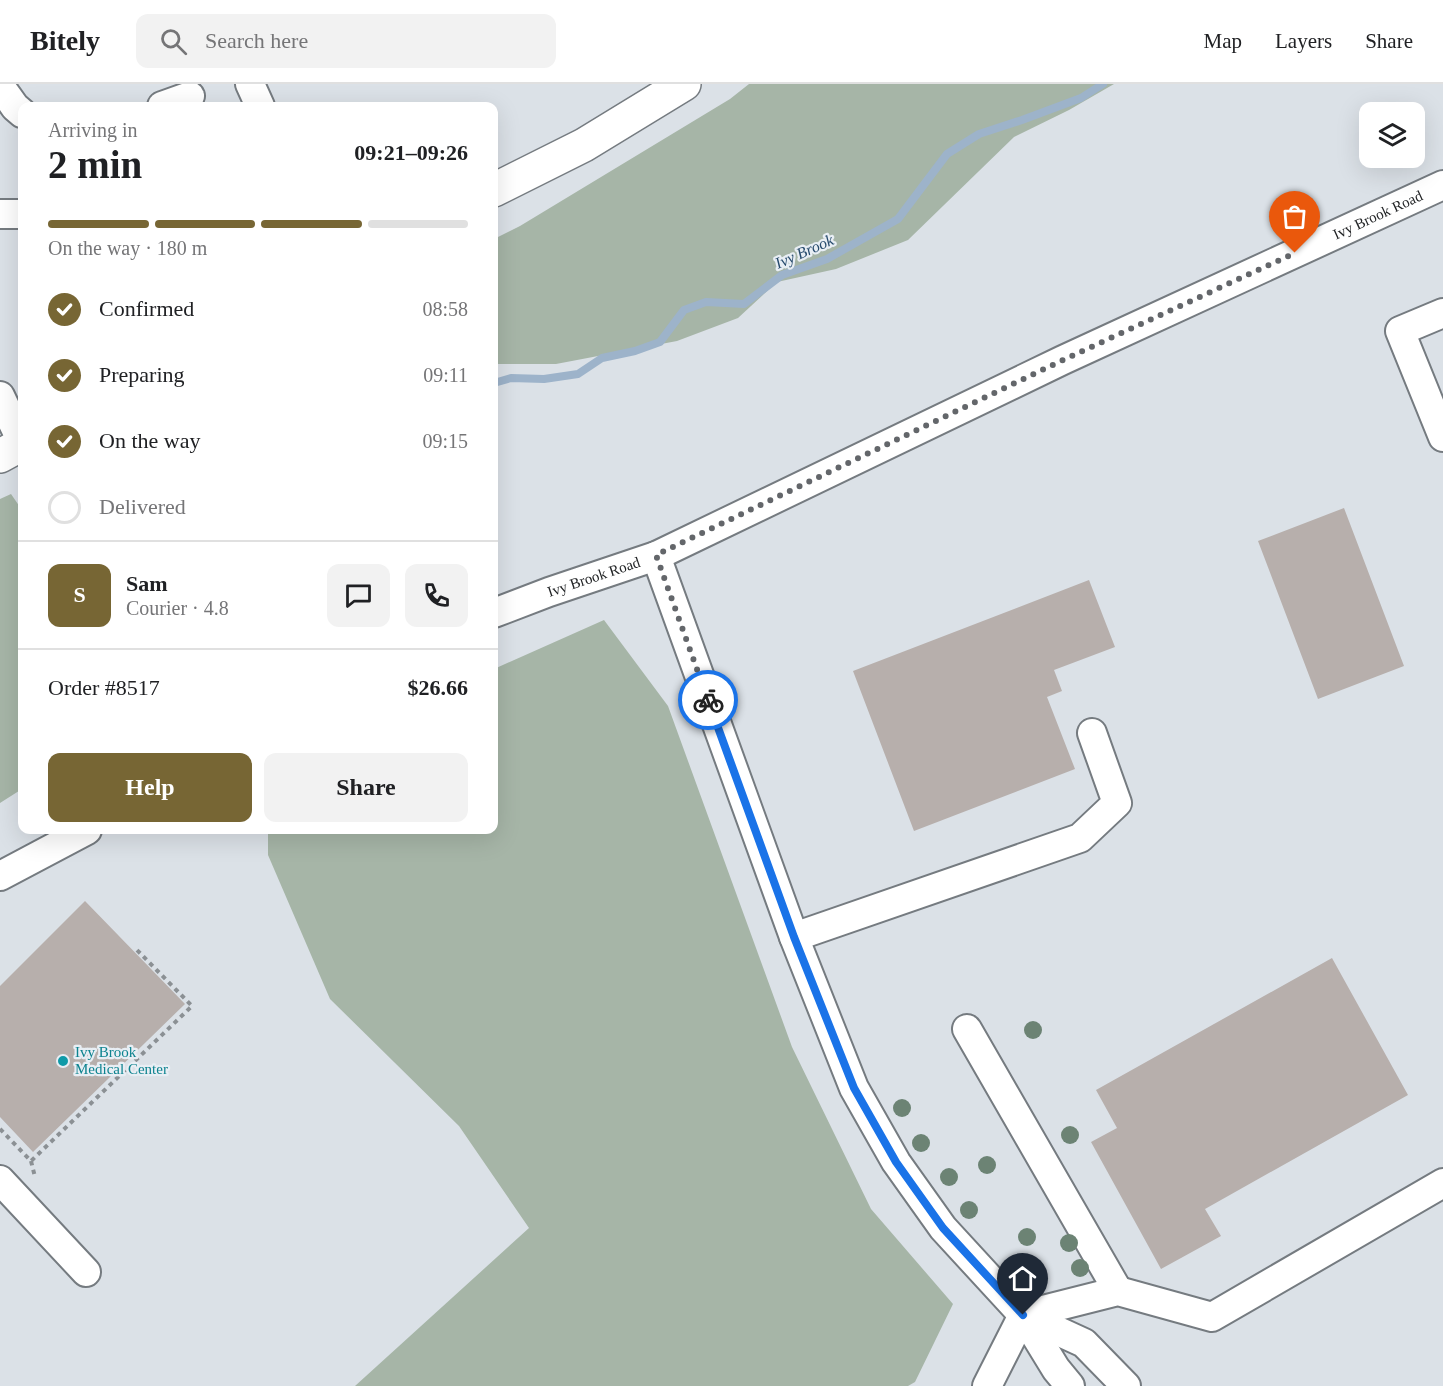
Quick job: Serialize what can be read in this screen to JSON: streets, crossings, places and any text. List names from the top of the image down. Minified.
{"streets":{"street":["Ivy Brook Road"]},"water":["Ivy Brook"],"places":["Ivy Brook Medical Center"],"page":{"header":"Bitely","search":"Search here","nav":["Map","Layers","Share"],"heading":["2 min","Arriving in","09:21–09:26"],"panel":["Sam","Courier · 4.8","Order #8517","$26.66"],"bar":"On the way · 180 m","list":[["Confirmed","08:58"],["Preparing","09:11"],["On the way","09:15"],"Delivered"],"round":"S","buttons":["Help","Share"]}}
